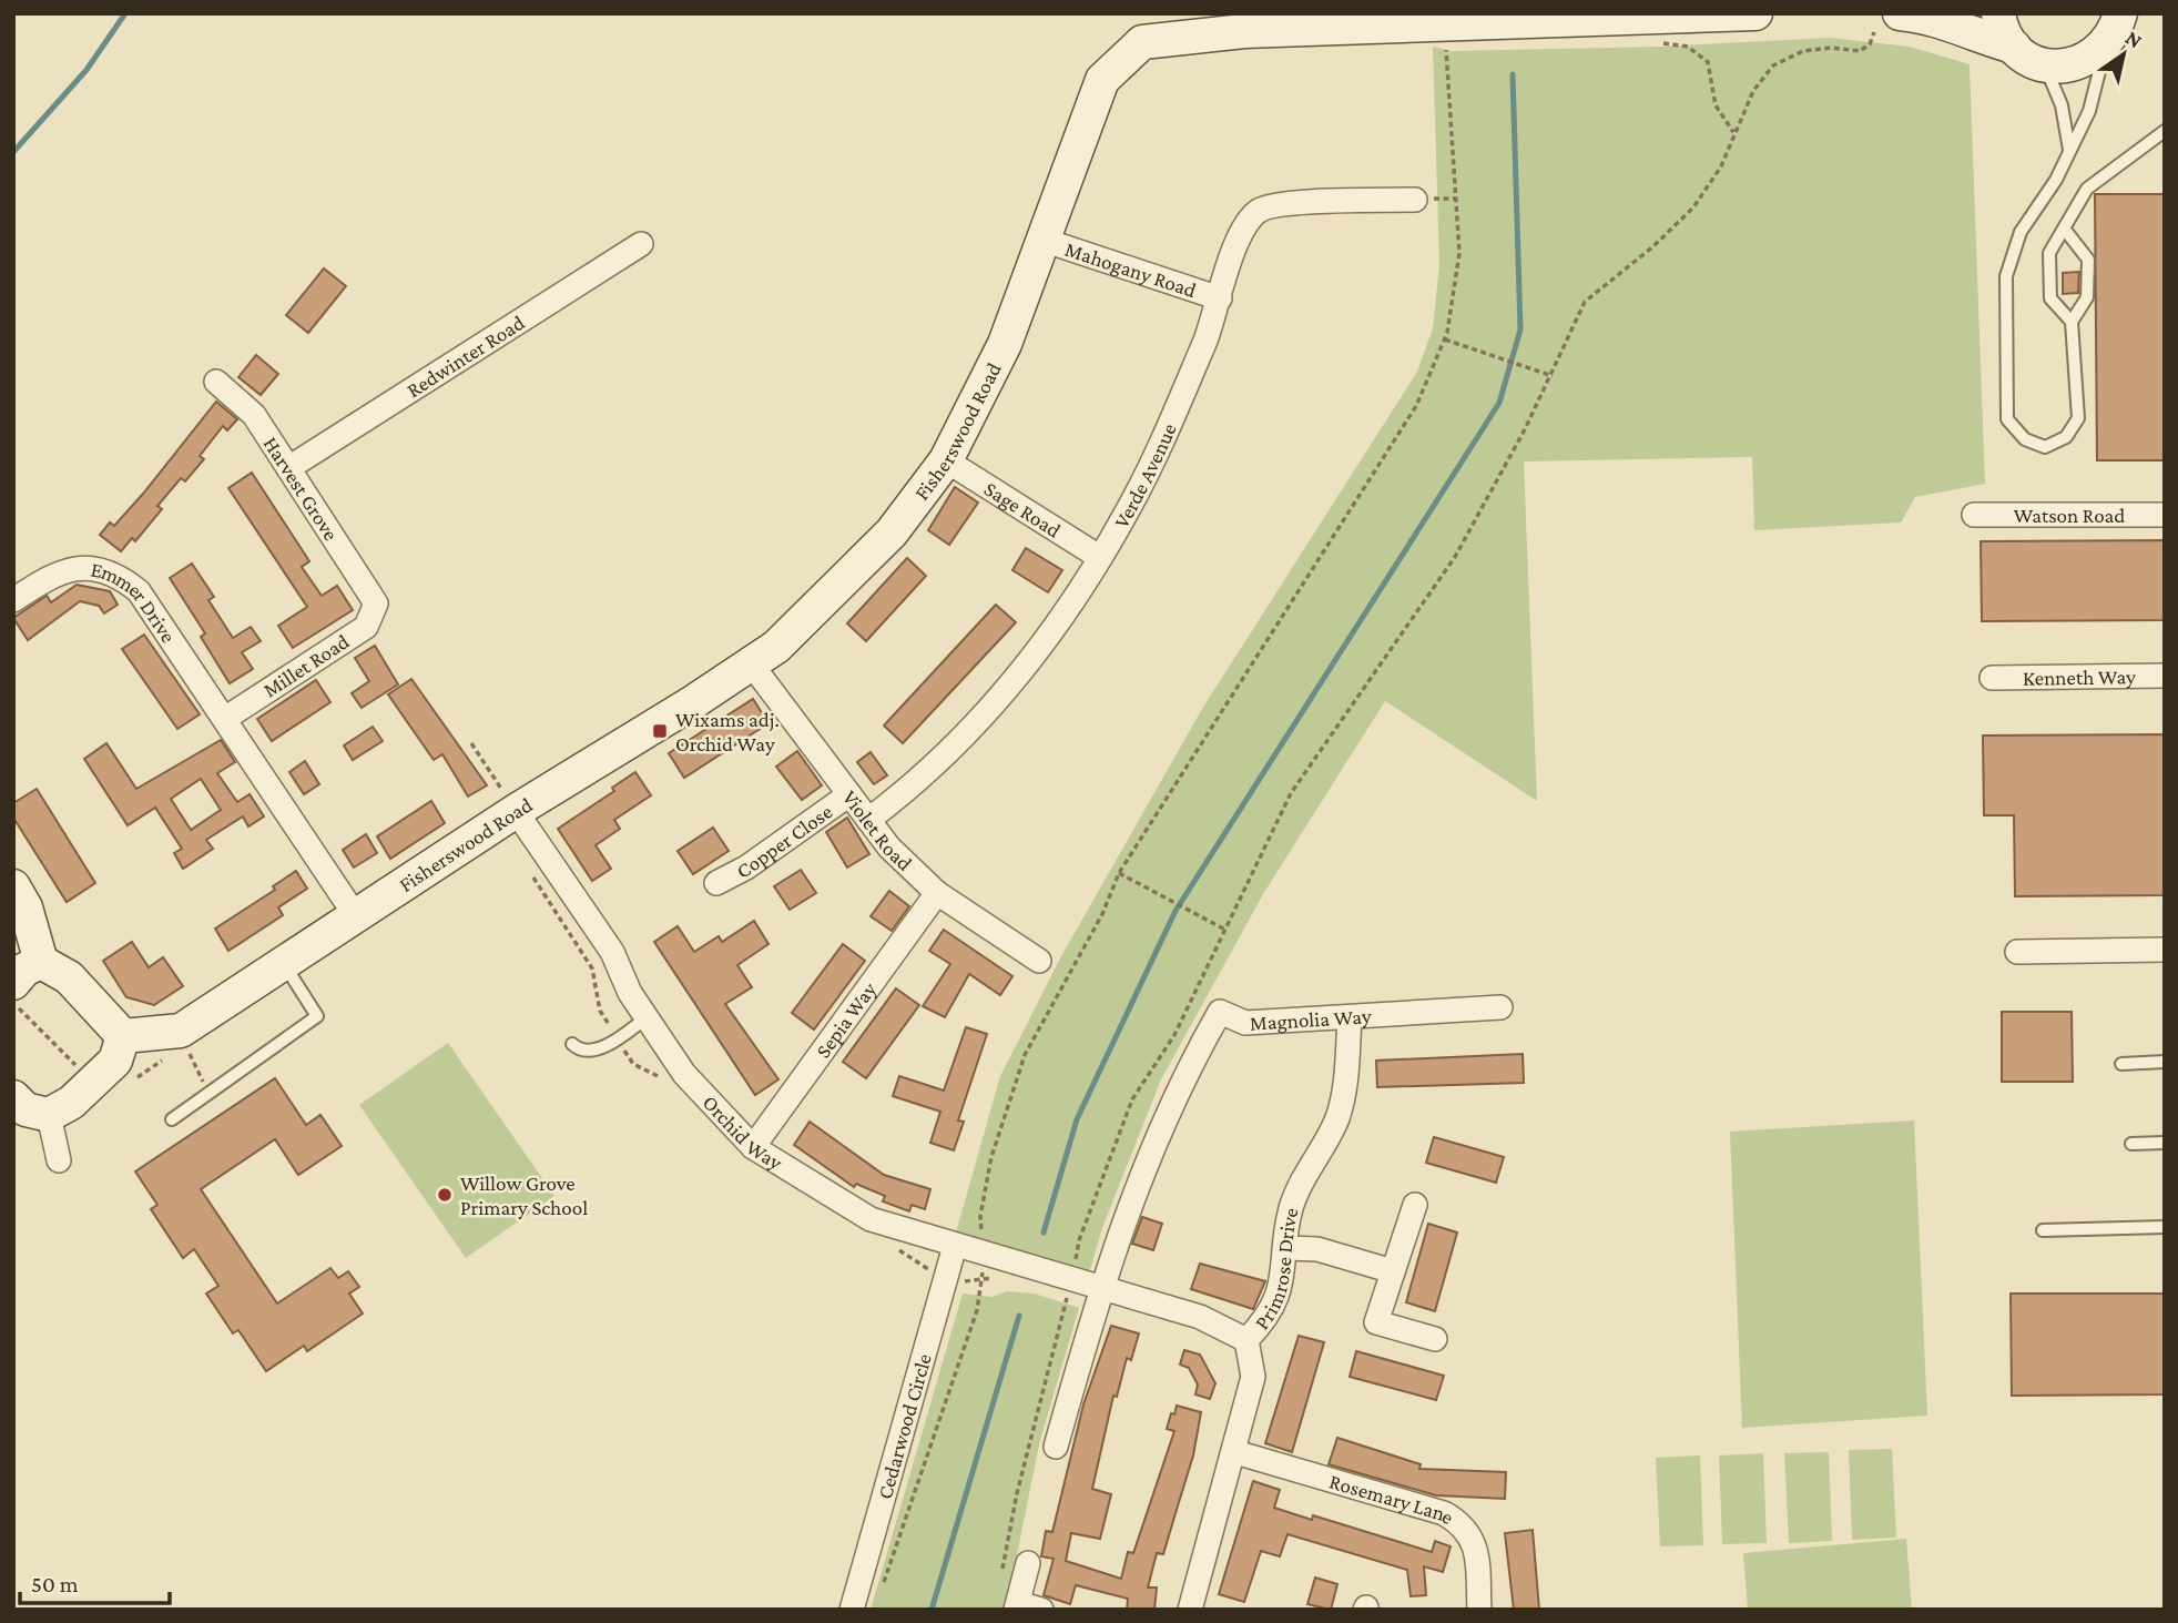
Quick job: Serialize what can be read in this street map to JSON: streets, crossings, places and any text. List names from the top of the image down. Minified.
{"streets":{"street":["Mahogany Road","Redwinter Road","Fisherswood Road","Verde Avenue","Harvest Grove","Sage Road","Watson Road","Emmer Drive","Millet Road","Kenneth Way","Violet Road","Copper Close","Magnolia Way","Sepia Way","Orchid Way","Primrose Drive","Cedarwood Circle","Rosemary Lane"]},"crossings":[["Mahogany Road","Fisherswood Road"],["Mahogany Road","Verde Avenue"],["Redwinter Road","Harvest Grove"],["Fisherswood Road","Sage Road"],["Fisherswood Road","Emmer Drive"],["Fisherswood Road","Violet Road"],["Fisherswood Road","Orchid Way"],["Verde Avenue","Sage Road"],["Verde Avenue","Violet Road"],["Harvest Grove","Millet Road"],["Emmer Drive","Millet Road"],["Violet Road","Copper Close"],["Violet Road","Sepia Way"],["Magnolia Way","Orchid Way"],["Magnolia Way","Primrose Drive"],["Sepia Way","Orchid Way"],["Orchid Way","Primrose Drive"],["Orchid Way","Cedarwood Circle"],["Primrose Drive","Rosemary Lane"]],"places":{"transit":["Wixams adj. Orchid Way"],"other":["Willow Grove Primary School"]},"scale_bar":"50 m","north":"top right"}
